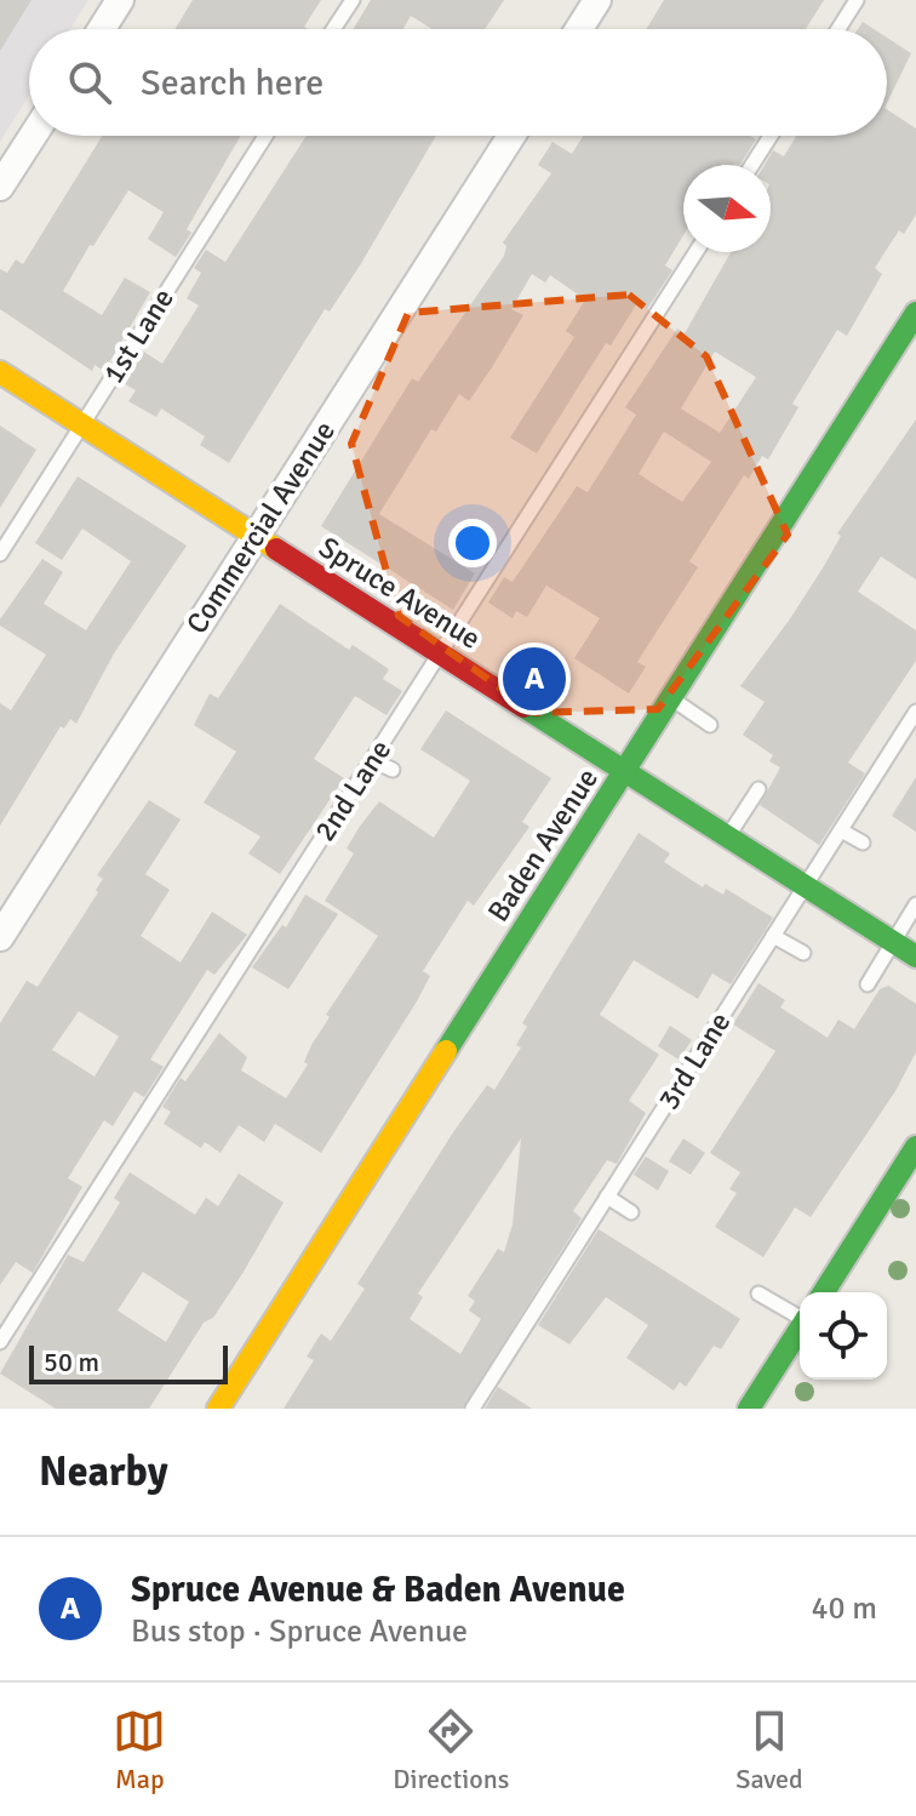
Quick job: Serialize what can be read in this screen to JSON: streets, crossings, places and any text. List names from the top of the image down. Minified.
{"streets":{"main road":["Spruce Avenue","Baden Avenue"],"street":["Commercial Avenue"],"lane":["1st Lane","2nd Lane","3rd Lane"]},"crossings":[["1st Lane","Spruce Avenue"],["Commercial Avenue","Spruce Avenue"],["Spruce Avenue","2nd Lane"],["Spruce Avenue","Baden Avenue"],["Spruce Avenue","3rd Lane"]],"scale_bar":"50 m","north":"right","page":{"search":"Search here","pins":"A","scale":"50 m","heading":"Nearby","list":[{"mark":"A","name":"Spruce Avenue & Baden Avenue","note":"Bus stop · Spruce Avenue","value":"40 m"}],"nav":["Map","Directions","Saved"]}}
